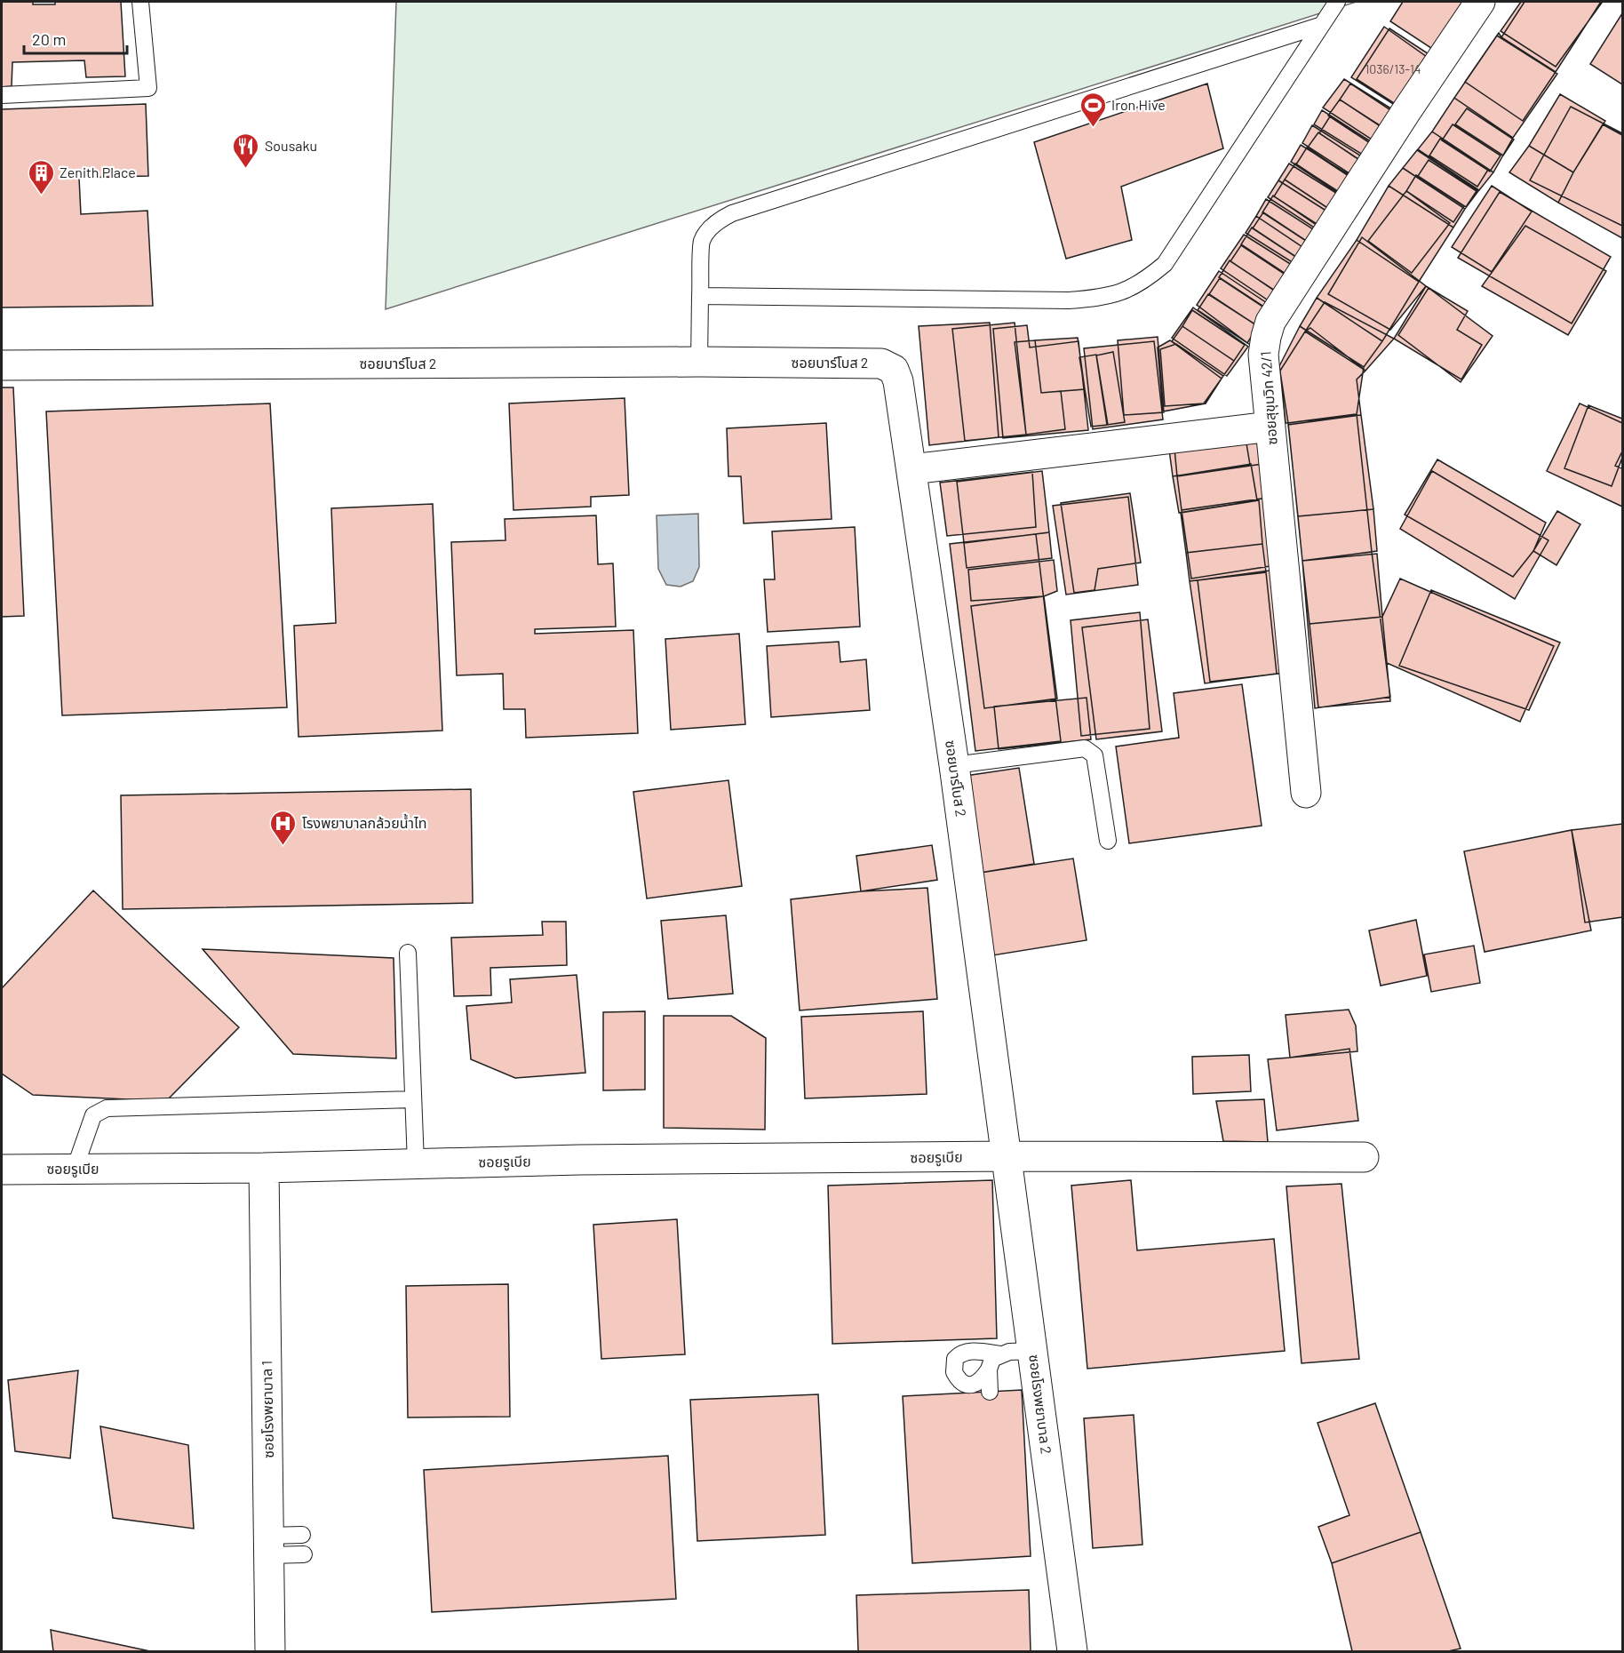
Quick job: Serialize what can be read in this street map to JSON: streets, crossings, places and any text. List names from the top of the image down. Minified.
{"streets":{"street":["ซอยบาร์โบส 2","ซอยสุขุมวิท 42/1","ซอยรูเบีย","ซอยโรงพยาบาล 2","ซอยโรงพยาบาล 1"]},"crossings":[["ซอยบาร์โบส 2","ซอยรูเบีย"],["ซอยบาร์โบส 2","ซอยโรงพยาบาล 2"],["ซอยรูเบีย","ซอยโรงพยาบาล 2"],["ซอยรูเบีย","ซอยโรงพยาบาล 1"]],"places":{"sports":["Iron Hive"],"restaurant":["Sousaku"],"building":["Zenith Place"],"hospital":["โรงพยาบาลกล้วยน้ำไท"]},"house_numbers":["1036/13-14"],"scale_bar":"20 m"}
